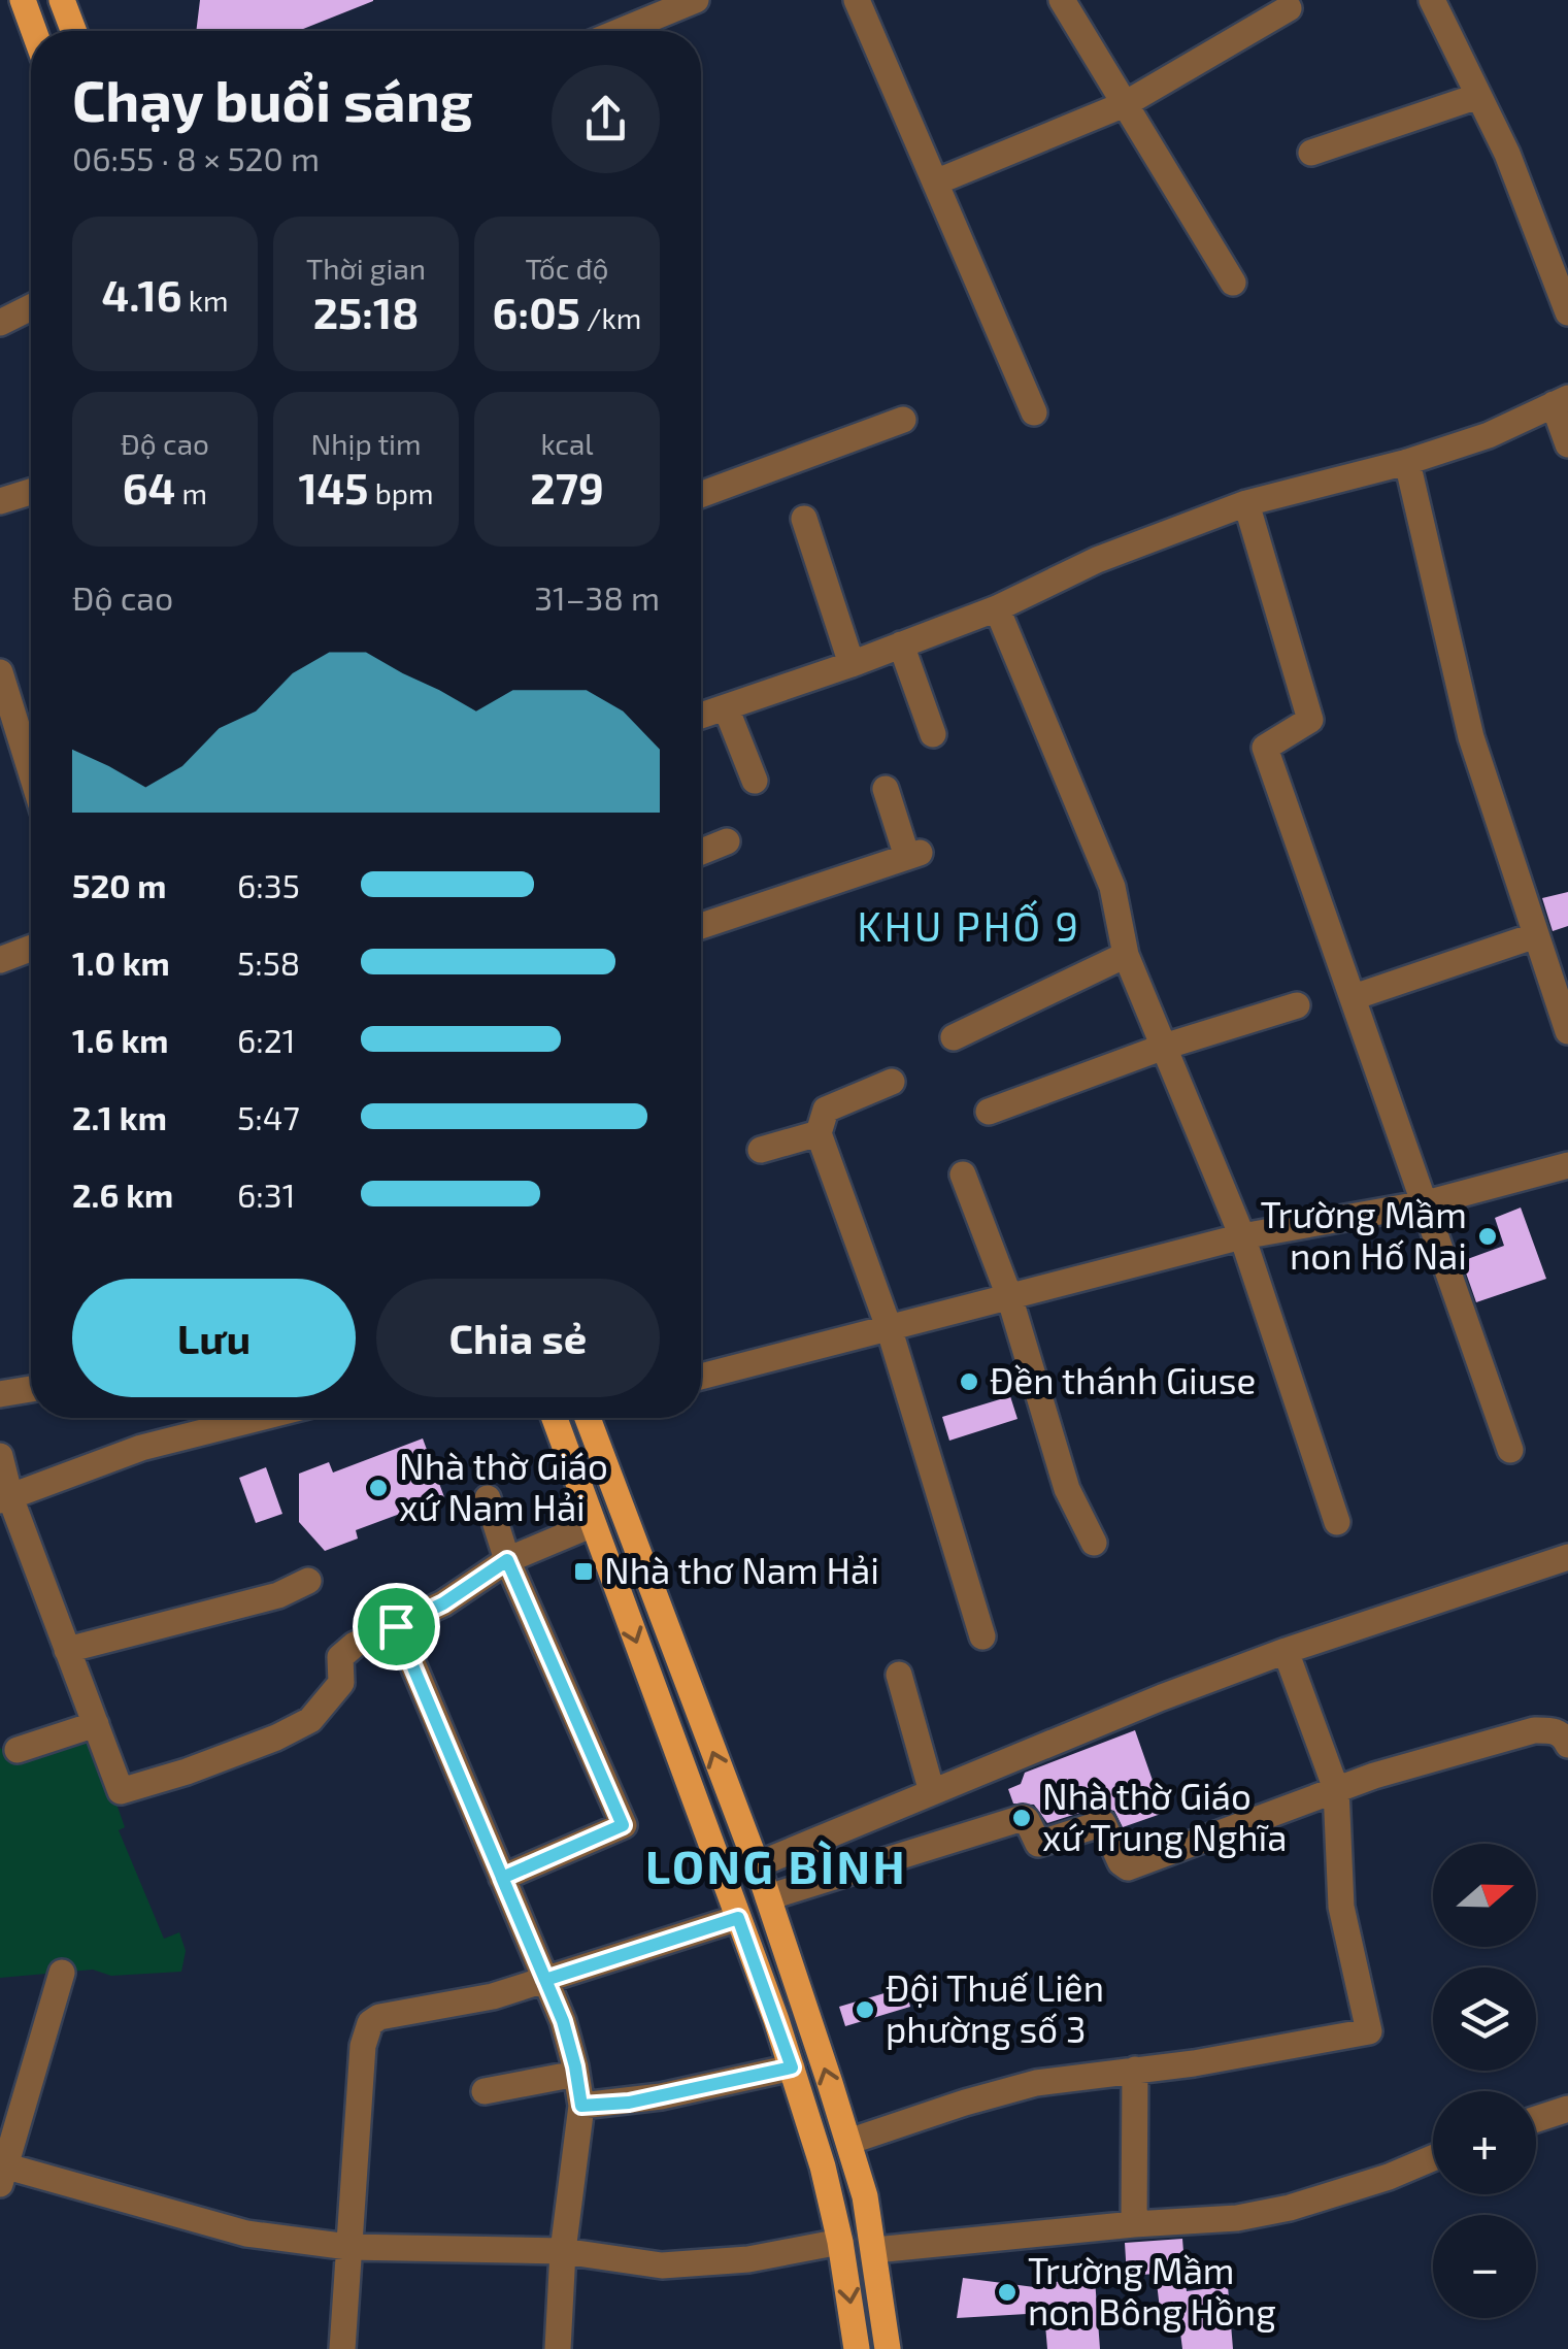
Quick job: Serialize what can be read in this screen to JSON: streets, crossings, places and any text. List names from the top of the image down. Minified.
{"districts":["KHU PHỐ 9","LONG BÌNH"],"places":{"other":["Trường Mầm non Hố Nai","Đền thánh Giuse","Nhà thờ Giáo xứ Nam Hải","Nhà thờ Giáo xứ Trung Nghĩa","Đội Thuế Liên phường số 3","Trường Mầm non Bông Hồng"],"transit":["Nhà thơ Nam Hải"]},"north":"right","page":{"heading":["Chạy buổi sáng","06:55 · 8 × 520 m"],"stats":[["4.16 km"],["Thời gian","25:18"],["Tốc độ","6:05 /km"],["Độ cao","64 m"],["Nhịp tim","145 bpm"],["kcal","279"]],"chart":["Độ cao","31–38 m"],"list":[{"name":"520 m","note":"6:35"},{"name":"1.0 km","note":"5:58"},{"name":"1.6 km","note":"6:21"},{"name":"2.1 km","note":"5:47"},{"name":"2.6 km","note":"6:31"}],"buttons":["Lưu","Chia sẻ"],"map_buttons":["+","−"]}}
